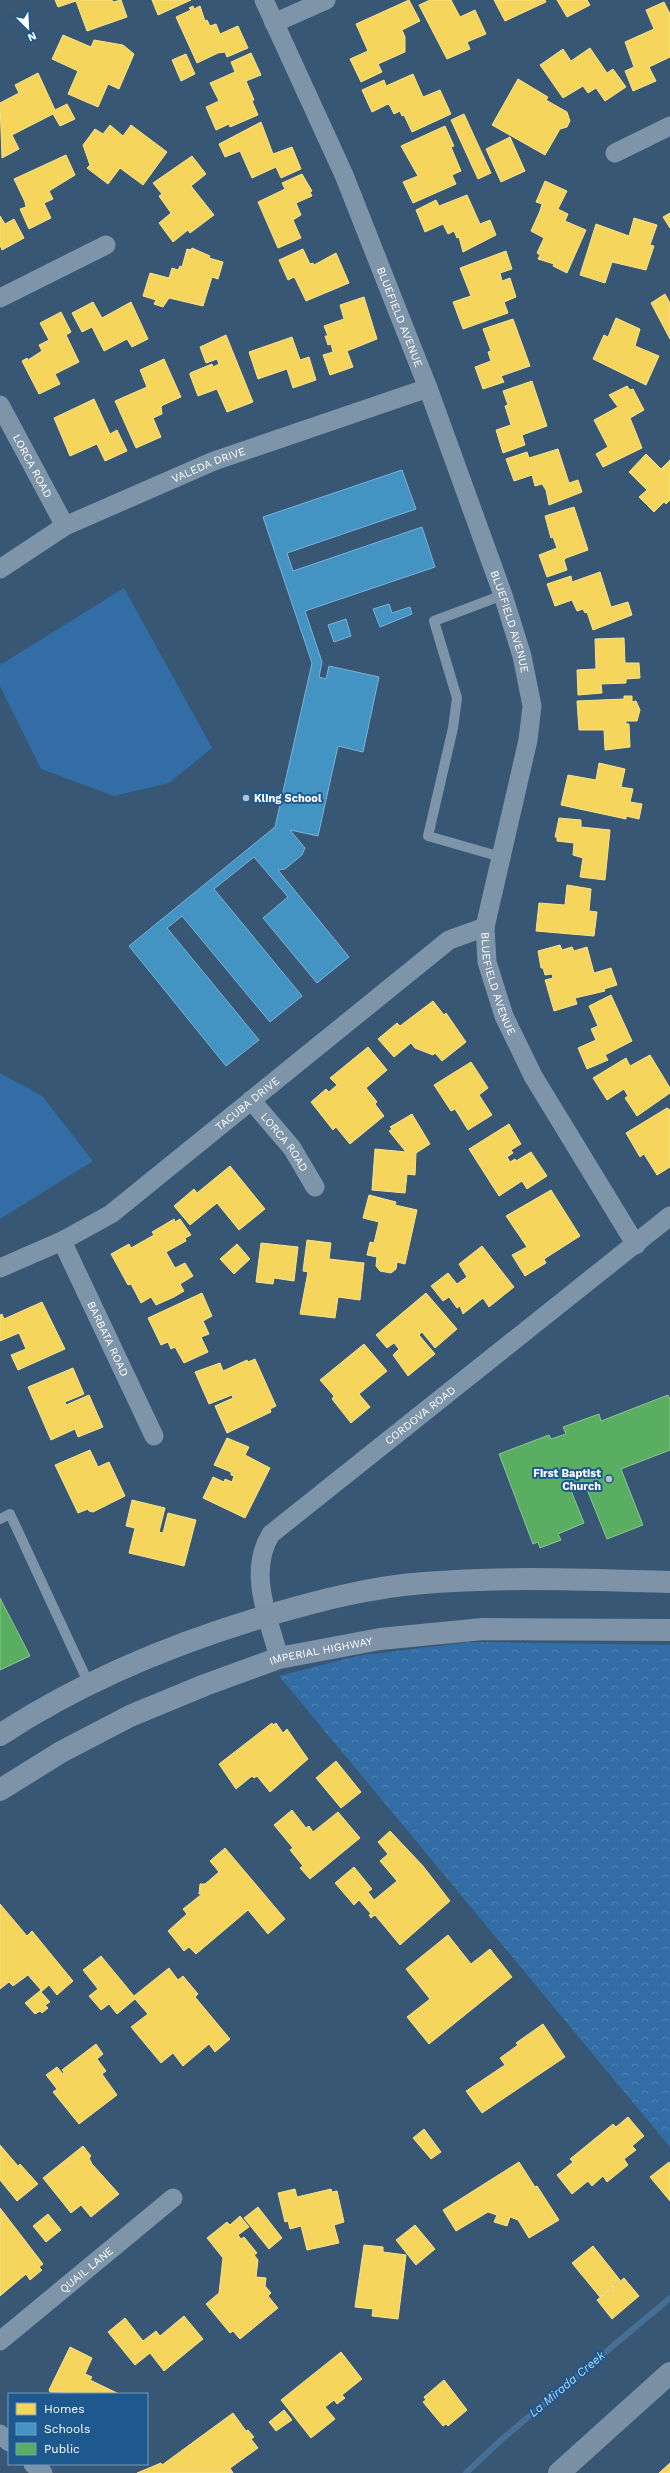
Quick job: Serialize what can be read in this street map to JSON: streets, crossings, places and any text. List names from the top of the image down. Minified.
{"streets":{"main road":["IMPERIAL HIGHWAY"],"street":["BLUEFIELD AVENUE","LORCA ROAD","VALEDA DRIVE","TACUBA DRIVE","BARBATA ROAD","CORDOVA ROAD","QUAIL LANE"]},"crossings":[["BLUEFIELD AVENUE","VALEDA DRIVE"],["BLUEFIELD AVENUE","TACUBA DRIVE"],["BLUEFIELD AVENUE","CORDOVA ROAD"],["LORCA ROAD","VALEDA DRIVE"],["LORCA ROAD","TACUBA DRIVE"],["TACUBA DRIVE","BARBATA ROAD"],["CORDOVA ROAD","IMPERIAL HIGHWAY"]],"water":["La Mirada Creek"],"places":["Kling School","First Baptist Church"],"legend":["Homes","Schools","Public"],"north":"bottom right"}
